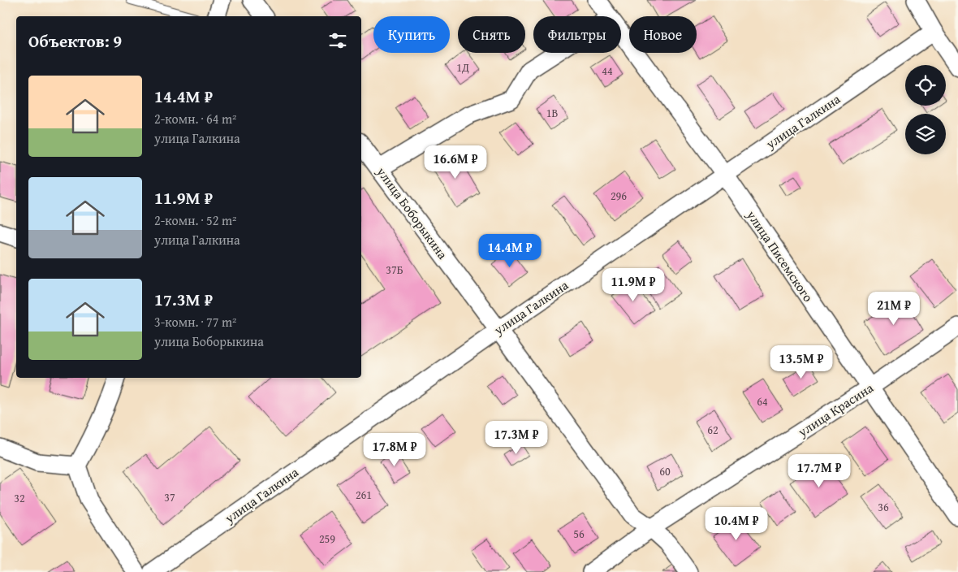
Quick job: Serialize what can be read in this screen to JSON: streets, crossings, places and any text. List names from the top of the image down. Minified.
{"streets":{"street":["улица Галкина","улица Боборыкина","улица Писемского","улица Красина"]},"crossings":[["улица Галкина","улица Боборыкина"],["улица Галкина","улица Писемского"],["улица Боборыкина","улица Красина"],["улица Писемского","улица Красина"]],"house_numbers":["1Д","44","1В","296","37Б","64","62","60","261","37","32","36","56","259"],"page":{"chip":["Купить","Снять","Фильтры","Новое"],"heading":"Объектов: 9","list":[{"name":"14.4M ₽","note":"2-комн. · 64 m² · улица Галкина"},{"name":"11.9M ₽","note":"2-комн. · 52 m² · улица Галкина"},{"name":"17.3M ₽","note":"3-комн. · 77 m² · улица Боборыкина"}],"price":["16.6M ₽","14.4M ₽","11.9M ₽","21M ₽","13.5M ₽","17.3M ₽","17.8M ₽","17.7M ₽","10.4M ₽"]}}
